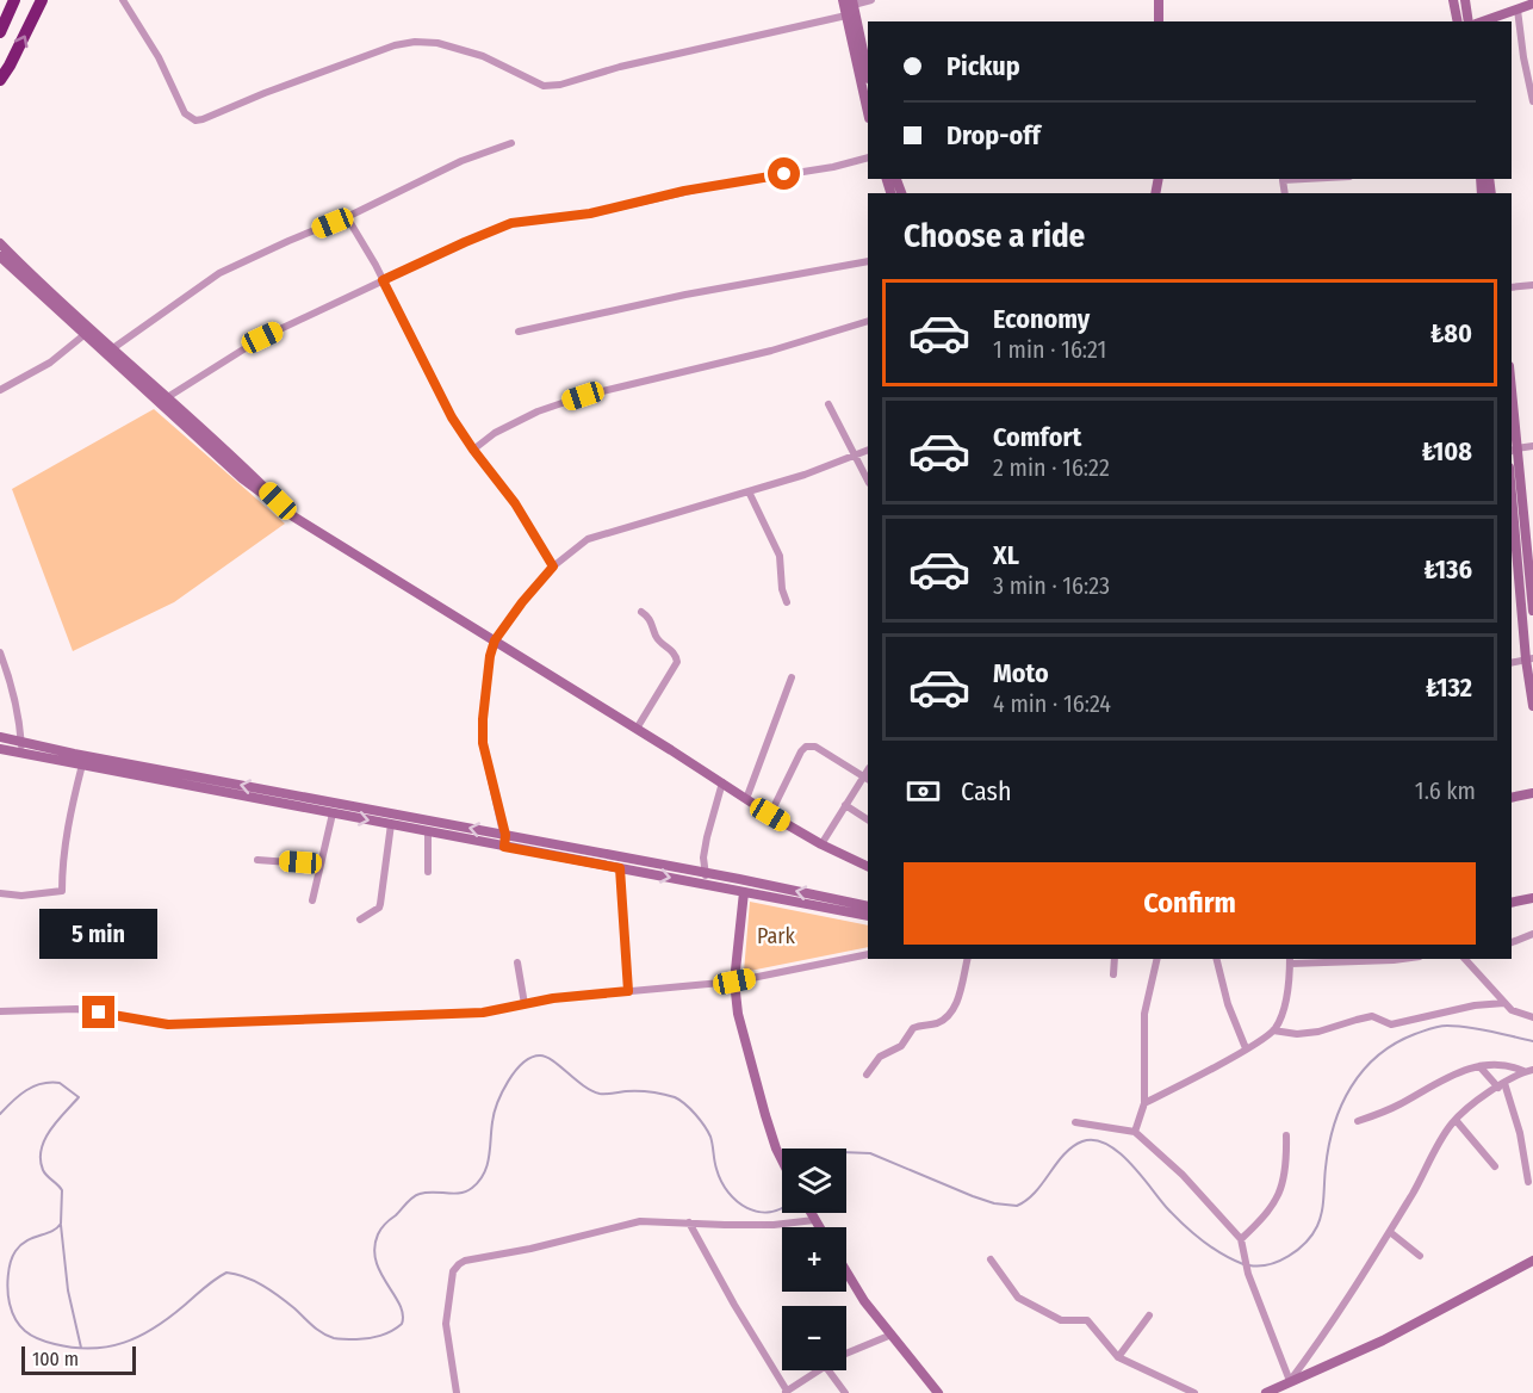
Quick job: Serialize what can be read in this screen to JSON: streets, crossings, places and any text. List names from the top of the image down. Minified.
{"parks":["Park"],"scale_bar":"100 m","page":{"banner":["Pickup","Drop-off"],"heading":"Choose a ride","list":[{"name":"Economy","note":"1 min · 16:21","value":"₺80"},{"name":"Comfort","note":"2 min · 16:22","value":"₺108"},{"name":"XL","note":"3 min · 16:23","value":"₺136"},{"name":"Moto","note":"4 min · 16:24","value":"₺132"}],"pay":["Cash","1.6 km"],"buttons":"Confirm","bubble":"5 min","map_buttons":["+","−"],"scale":"100 m"}}
